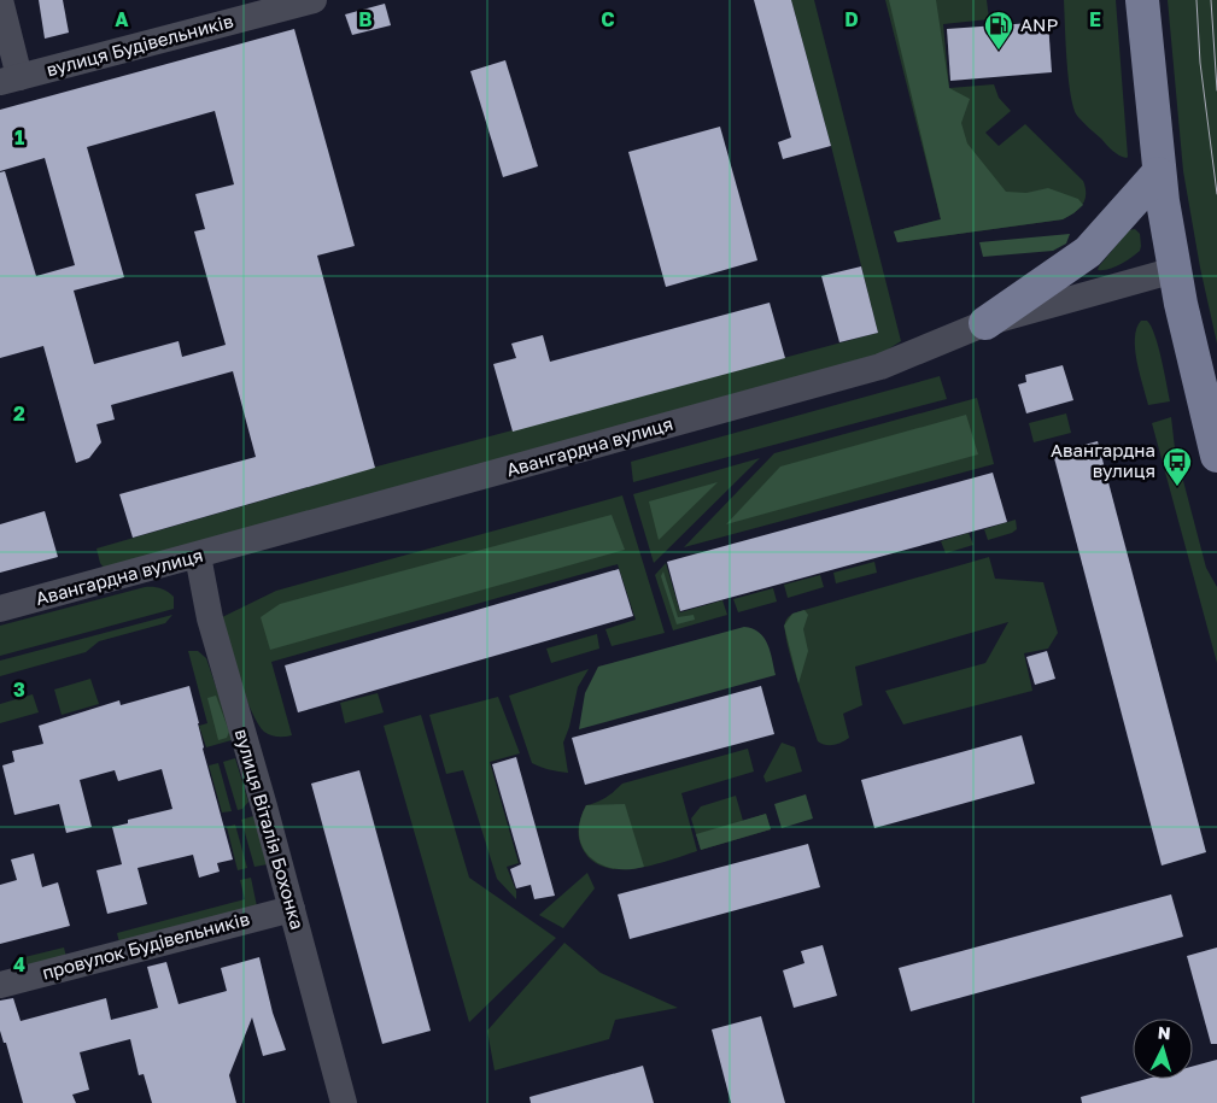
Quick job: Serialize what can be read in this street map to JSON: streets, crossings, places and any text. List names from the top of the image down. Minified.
{"streets":{"street":["вулиця Будівельників","Авангардна вулиця","вулиця Віталія Бохонка","провулок Будівельників"]},"crossings":[["Авангардна вулиця","вулиця Віталія Бохонка"],["вулиця Віталія Бохонка","провулок Будівельників"]],"places":{"fuel station":["ANP"],"bus stop":["Авангардна вулиця"]},"north":"top","grid":{"columns":["A","B","C","D","E"],"rows":["1","2","3","4"]}}
